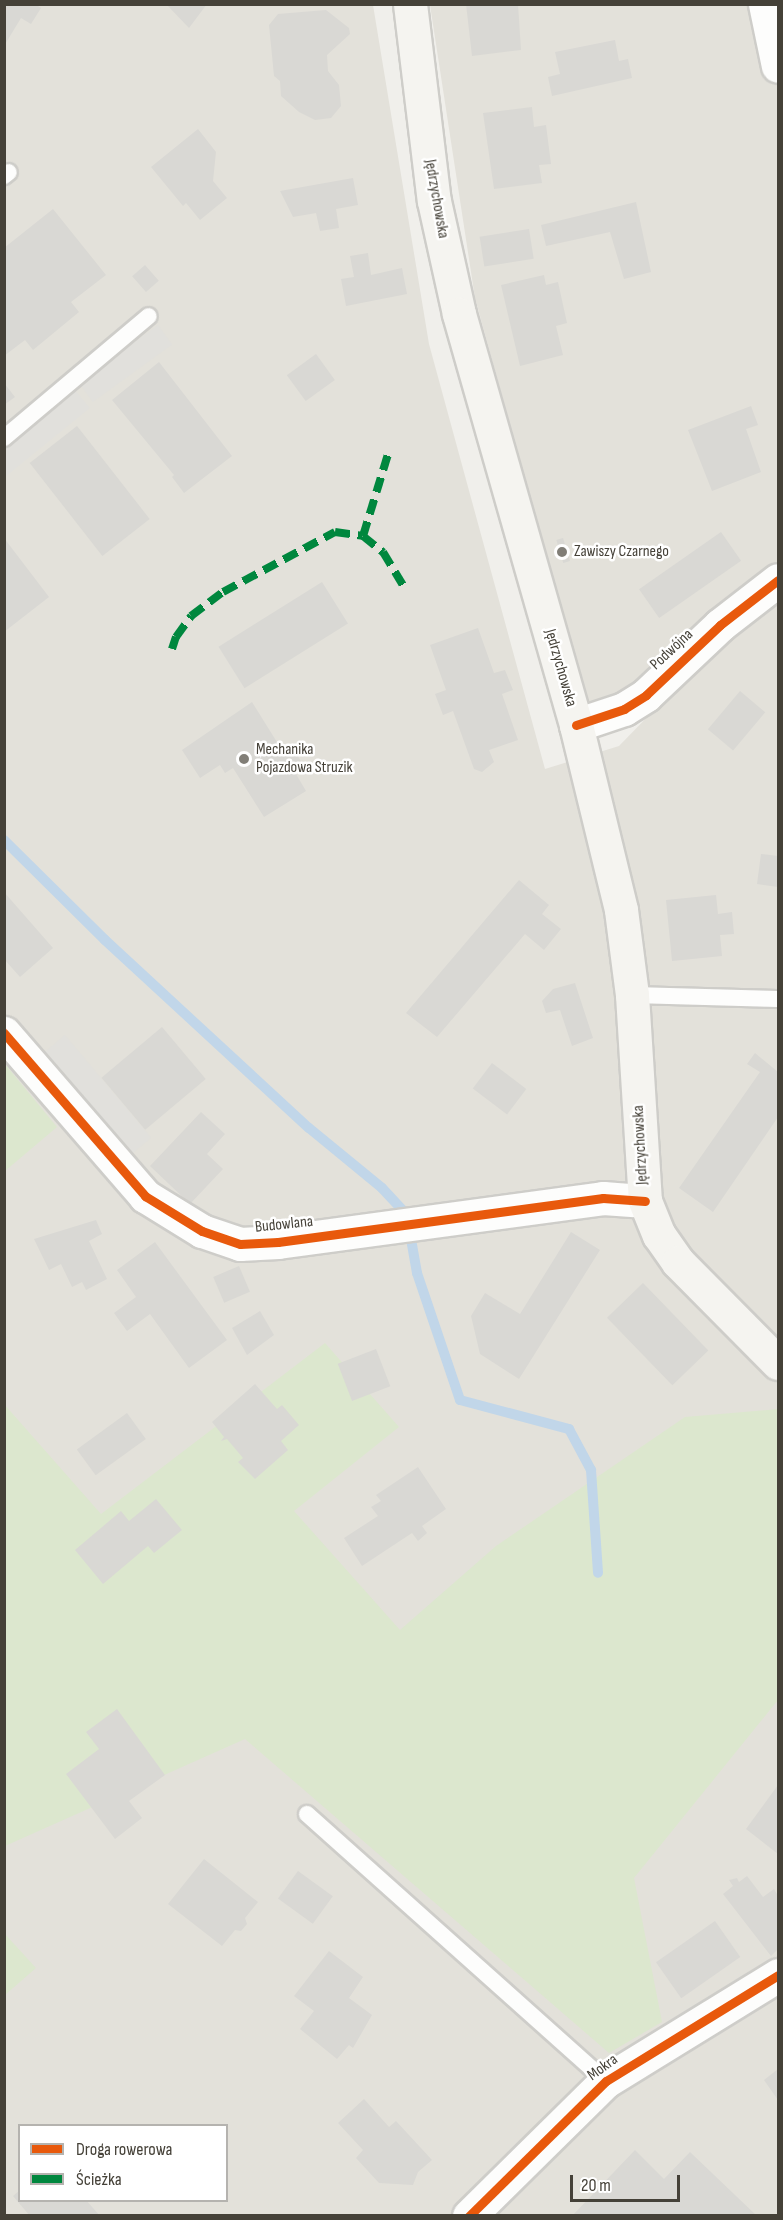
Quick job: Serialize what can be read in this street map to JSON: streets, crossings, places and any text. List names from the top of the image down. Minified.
{"streets":{"main road":["Jędrzychowska"],"street":["Podwójna","Budowlana","Mokra"]},"crossings":[["Jędrzychowska","Podwójna"],["Jędrzychowska","Budowlana"]],"places":["Zawiszy Czarnego","Mechanika Pojazdowa Struzik"],"legend":["Droga rowerowa","Ścieżka"],"scale_bar":"20 m"}
